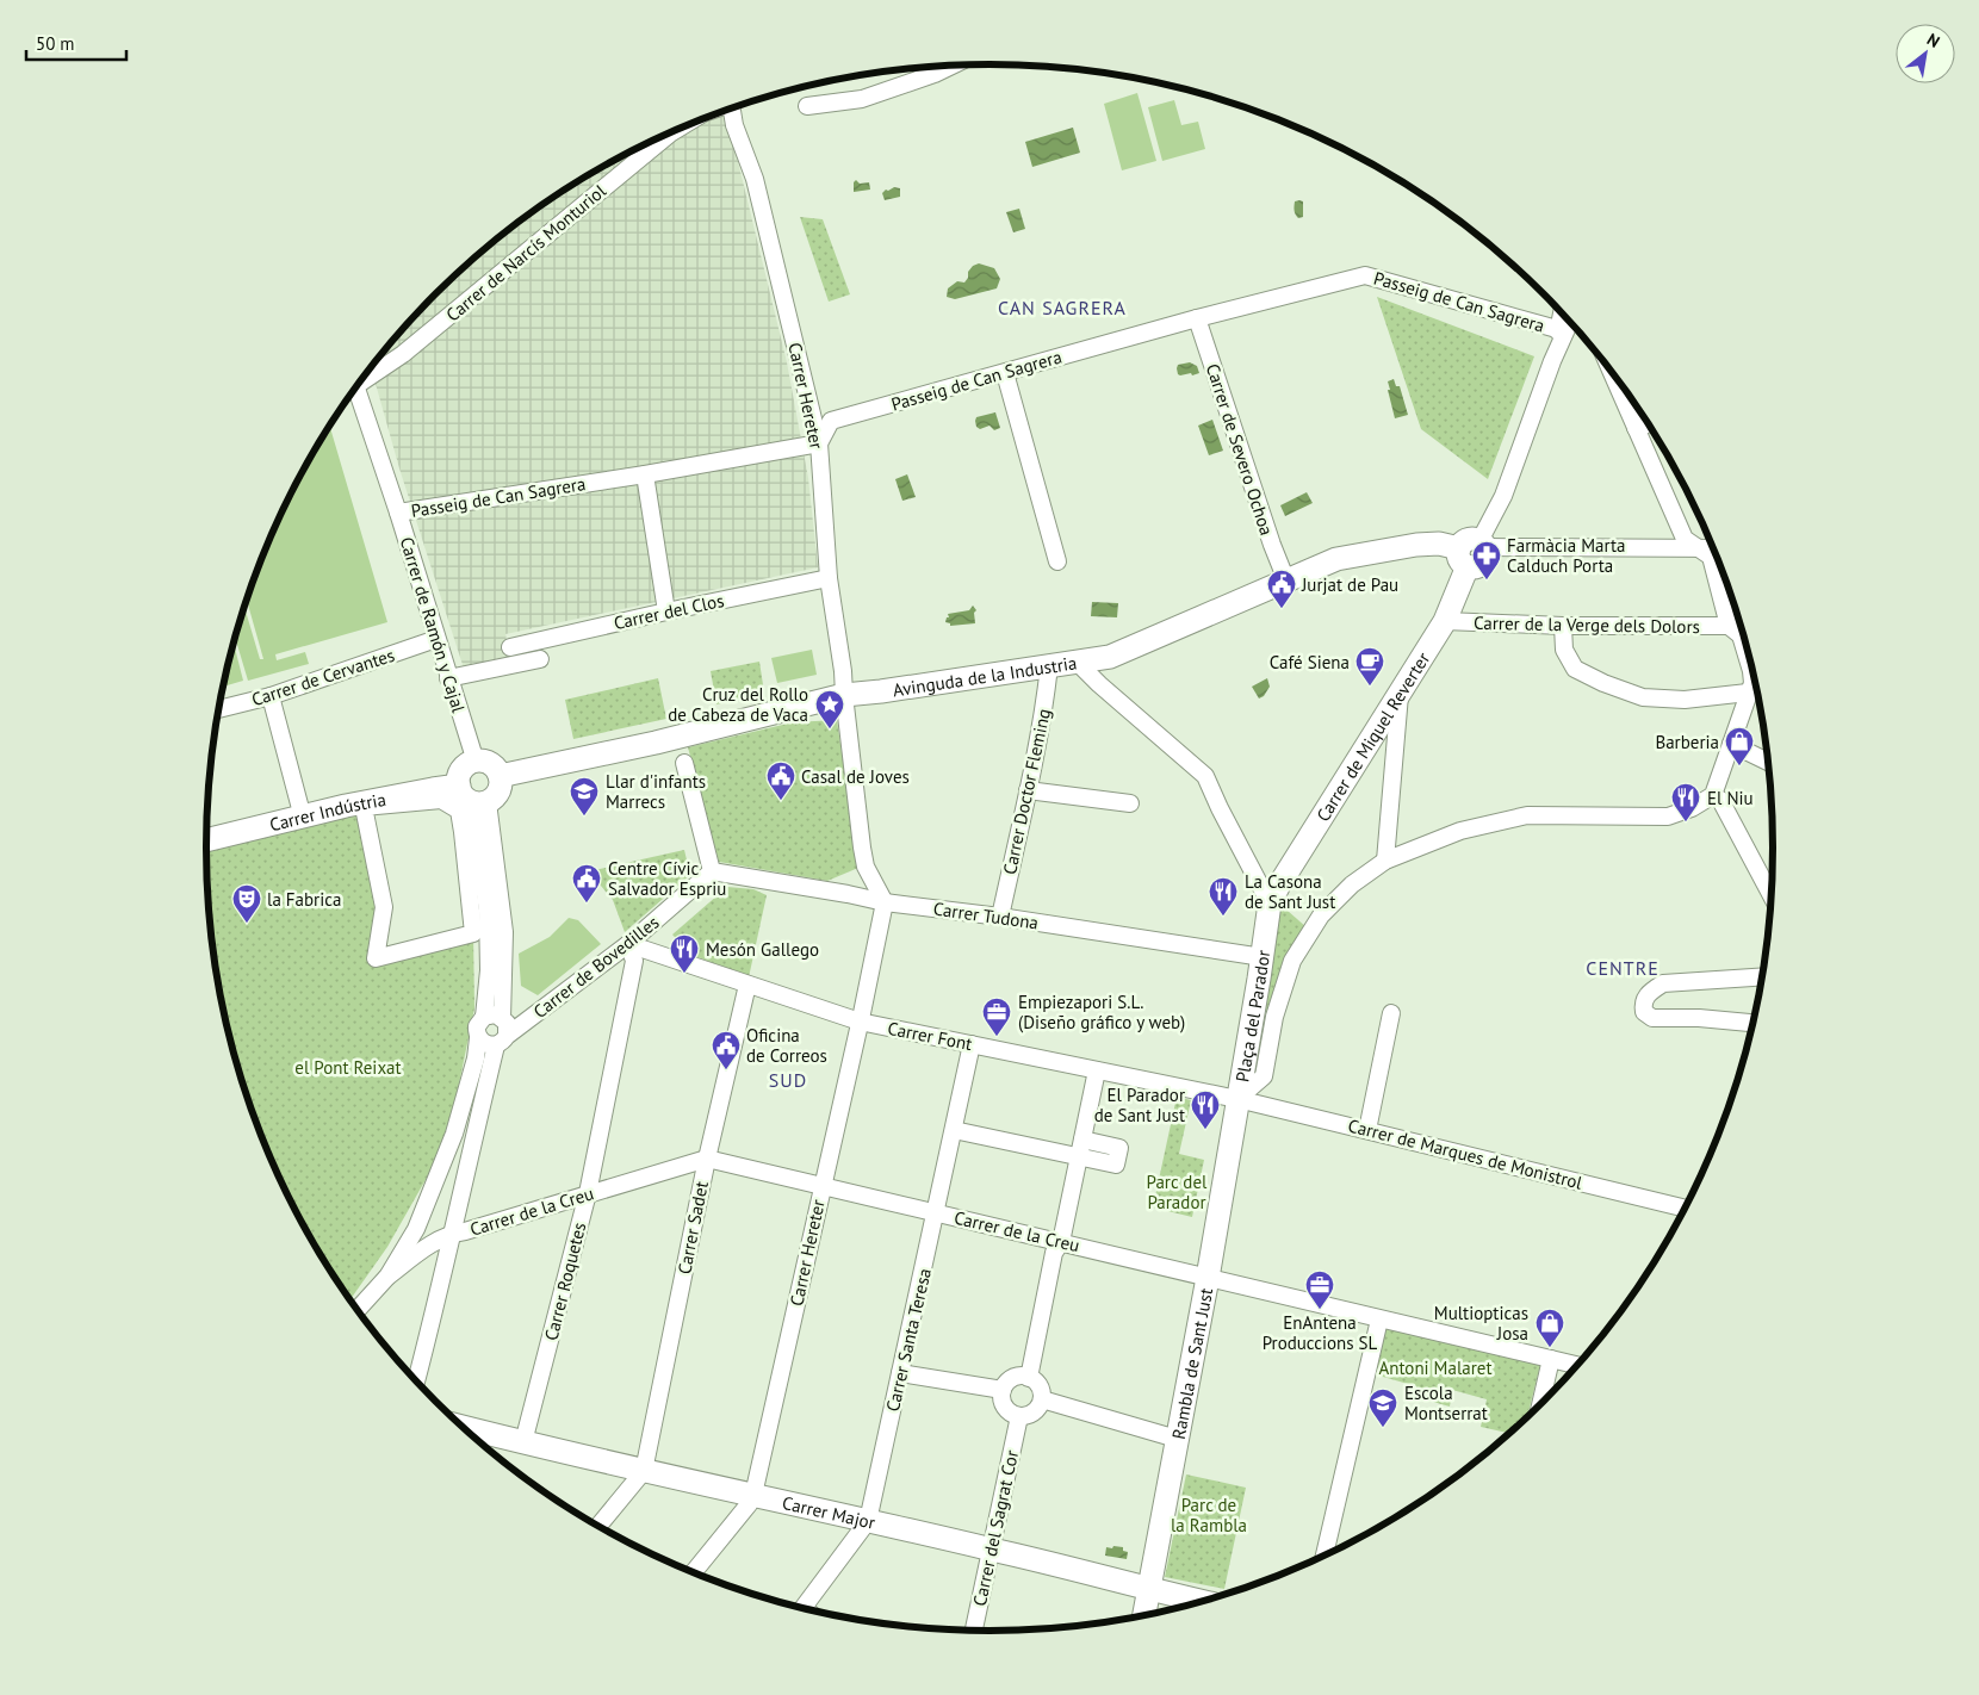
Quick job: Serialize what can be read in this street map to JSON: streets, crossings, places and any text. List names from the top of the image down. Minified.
{"streets":{"street":["Carrer de Narcís Monturiol","Passeig de Can Sagrera","Carrer Hereter","Carrer de Severo Ochoa","Carrer del Clos","Carrer de Ramón y Cajal","Carrer de la Verge dels Dolors","Avinguda de la Industria","Carrer de Cervantes","Carrer de Miquel Reverter","Carrer Doctor Fleming","Carrer Indústria","Carrer Tudona","Carrer de Bovedilles","Plaça del Parador","Carrer Font","Carrer de Marques de Monistrol","Carrer de la Creu","Carrer Sadet","Carrer Roquetes","Carrer Santa Teresa","Rambla de Sant Just","Carrer Major","Carrer del Sagrat Cor"]},"crossings":[["Passeig de Can Sagrera","Carrer Hereter"],["Passeig de Can Sagrera","Carrer de Severo Ochoa"],["Passeig de Can Sagrera","Carrer de Ramón y Cajal"],["Carrer Hereter","Carrer del Clos"],["Carrer Hereter","Avinguda de la Industria"],["Carrer Hereter","Carrer Tudona"],["Carrer Hereter","Carrer Font"],["Carrer Hereter","Carrer de la Creu"],["Carrer Hereter","Carrer Major"],["Carrer de Severo Ochoa","Avinguda de la Industria"],["Carrer de Ramón y Cajal","Avinguda de la Industria"],["Carrer de Ramón y Cajal","Carrer de Cervantes"],["Carrer de Ramón y Cajal","Carrer Indústria"],["Carrer de la Verge dels Dolors","Carrer de Miquel Reverter"],["Avinguda de la Industria","Carrer de Miquel Reverter"],["Avinguda de la Industria","Carrer Doctor Fleming"],["Avinguda de la Industria","Carrer Indústria"],["Carrer de Miquel Reverter","Plaça del Parador"],["Carrer Doctor Fleming","Carrer Tudona"],["Carrer Tudona","Carrer de Bovedilles"],["Carrer Tudona","Plaça del Parador"],["Carrer de Bovedilles","Carrer Font"],["Carrer de Bovedilles","Carrer Roquetes"],["Plaça del Parador","Carrer Font"],["Plaça del Parador","Carrer de Marques de Monistrol"],["Plaça del Parador","Rambla de Sant Just"],["Carrer Font","Carrer de Marques de Monistrol"],["Carrer Font","Carrer Sadet"],["Carrer Font","Carrer Roquetes"],["Carrer Font","Carrer Santa Teresa"],["Carrer Font","Rambla de Sant Just"],["Carrer de Marques de Monistrol","Rambla de Sant Just"],["Carrer de la Creu","Carrer Sadet"],["Carrer de la Creu","Carrer Roquetes"],["Carrer de la Creu","Carrer Santa Teresa"],["Carrer de la Creu","Rambla de Sant Just"],["Carrer Sadet","Carrer Major"],["Carrer Roquetes","Carrer Major"],["Carrer Santa Teresa","Carrer Major"],["Rambla de Sant Just","Carrer Major"],["Carrer Major","Carrer del Sagrat Cor"]],"districts":["CAN SAGRERA","CENTRE","SUD"],"parks":["el Pont Reixat","Parc del Parador","Antoni Malaret","Parc de la Rambla"],"places":{"pharmacy":["Farmàcia Marta Calduch Porta"],"public building":["Jurjat de Pau","Casal de Joves","Centre Cívic Salvador Espriu","Oficina de Correos"],"cafe":["Café Siena"],"place":["Cruz del Rollo de Cabeza de Vaca"],"shop":["Barberia","Multiopticas Josa"],"school or university":["Llar d'infants Marrecs","Escola Montserrat"],"restaurant":["El Niu","La Casona de Sant Just","Mesón Gallego","El Parador de Sant Just"],"theatre":["la Fabrica"],"office":["Empiezapori S.L. (Diseño gráfico y web)","EnAntena Produccions SL"]},"scale_bar":"50 m","north":"top right"}
